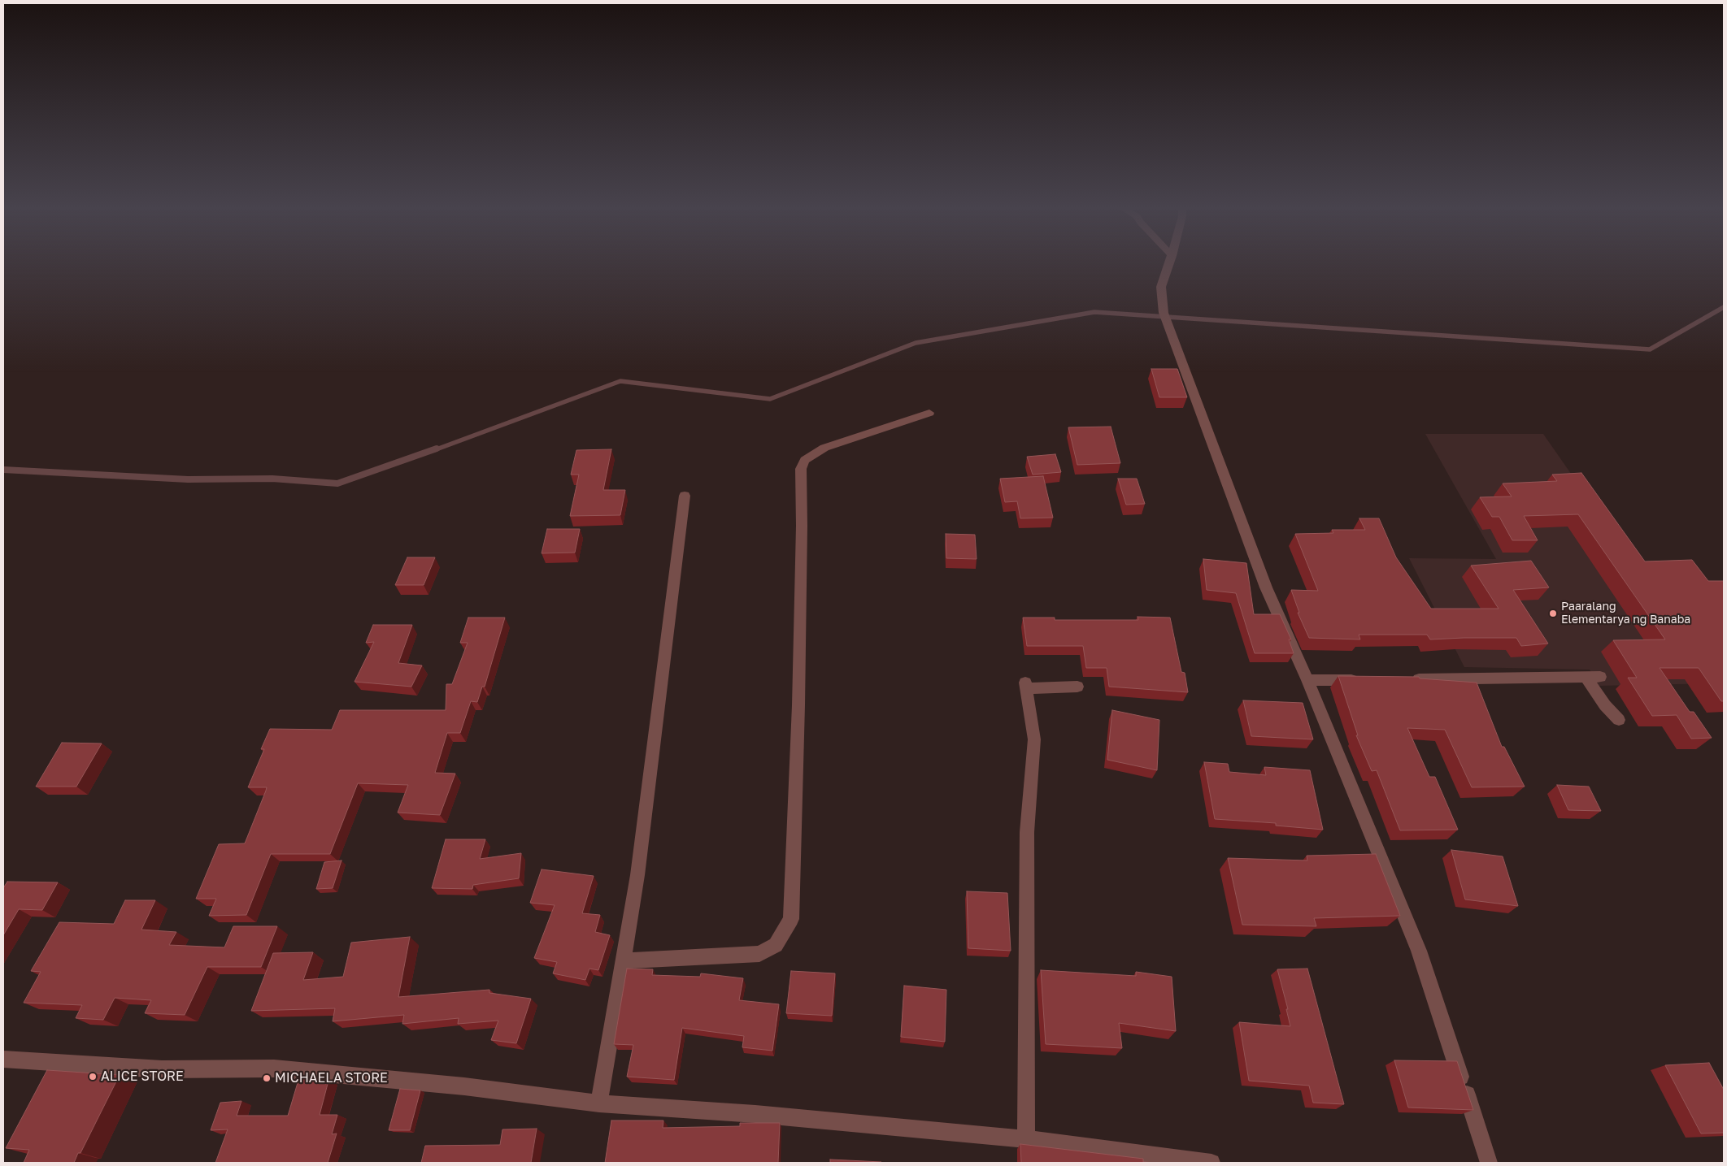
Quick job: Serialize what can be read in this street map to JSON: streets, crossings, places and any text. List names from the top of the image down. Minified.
{"places":["Paaralang Elementarya ng Banaba","ALICE STORE","MICHAELA STORE"]}
